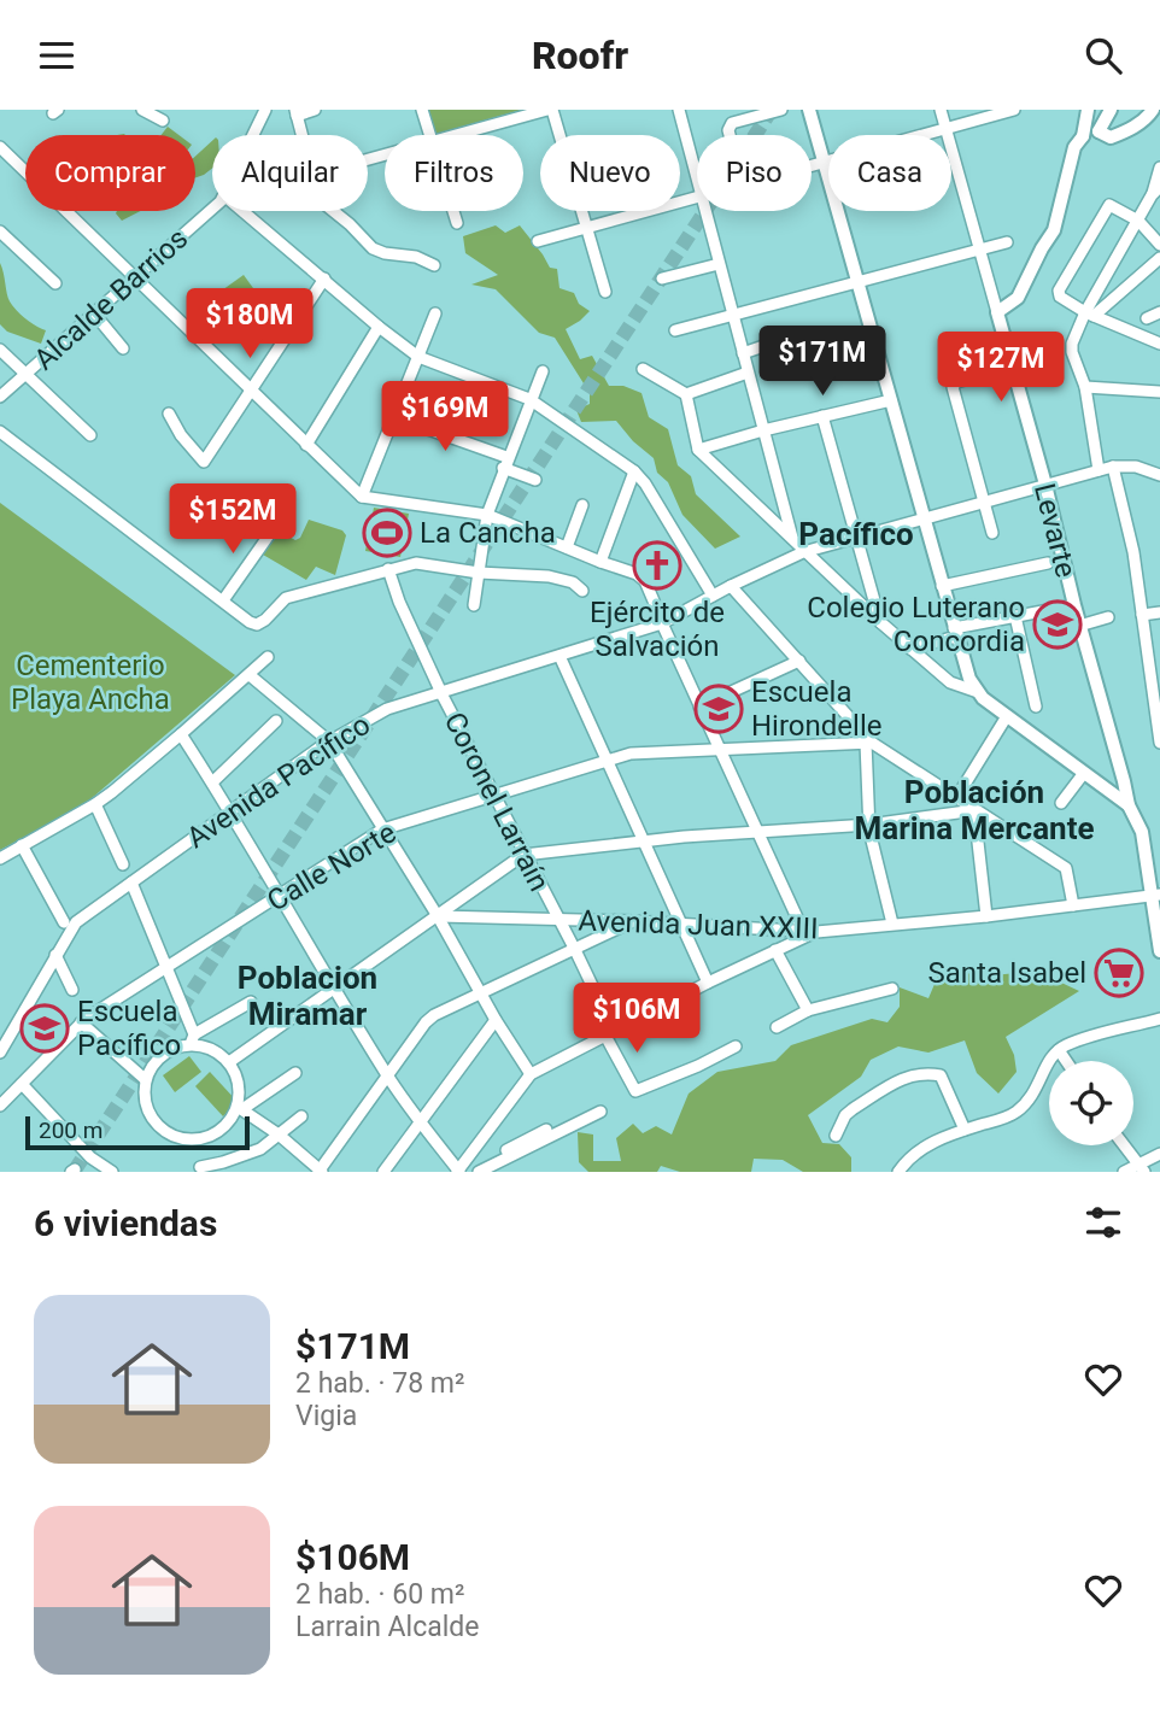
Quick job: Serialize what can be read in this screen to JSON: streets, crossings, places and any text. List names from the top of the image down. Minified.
{"streets":{"main road":["Levarte"],"street":["Alcalde Barrios","Avenida Pacífico","Coronel Larraín","Calle Norte","Avenida Juan XXIII"]},"crossings":[["Levarte","Avenida Pacífico"],["Levarte","Avenida Juan XXIII"],["Avenida Pacífico","Coronel Larraín"],["Coronel Larraín","Calle Norte"],["Coronel Larraín","Avenida Juan XXIII"]],"districts":["Pacífico","Población Marina Mercante","Poblacion Miramar"],"parks":["Cementerio Playa Ancha"],"places":{"sports":["La Cancha"],"church":["Ejército de Salvación"],"school or university":["Colegio Luterano Concordia","Escuela Hirondelle","Escuela Pacífico"],"supermarket":["Santa Isabel"]},"scale_bar":"200 m","page":{"header":"Roofr","chip":["Comprar","Alquilar","Filtros","Nuevo","Piso","Casa"],"price":["$180M","$171M","$127M","$169M","$152M","$106M"],"scale":"200 m","heading":"6 viviendas","list":[{"name":"$171M","note":"2 hab. · 78 m² · Vigia"},{"name":"$106M","note":"2 hab. · 60 m² · Larrain Alcalde"}]}}
